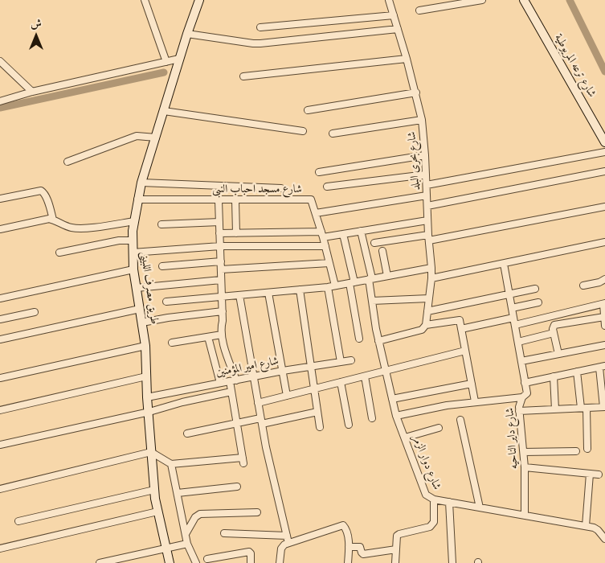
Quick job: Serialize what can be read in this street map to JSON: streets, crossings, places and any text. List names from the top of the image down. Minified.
{"streets":{"street":["شارع ترعه المريوطية","شارع بحرى البلد","شارع مسجد احباب النبى","طريق مصرف اللبينى","شارع امير المؤمنين","شارع داير الناحيه","شارع دوار الزمر"]},"crossings":[["شارع مسجد احباب النبى","طريق مصرف اللبينى"],["طريق مصرف اللبينى","شارع امير المؤمنين"],["شارع داير الناحيه","شارع دوار الزمر"]],"north":"top"}
